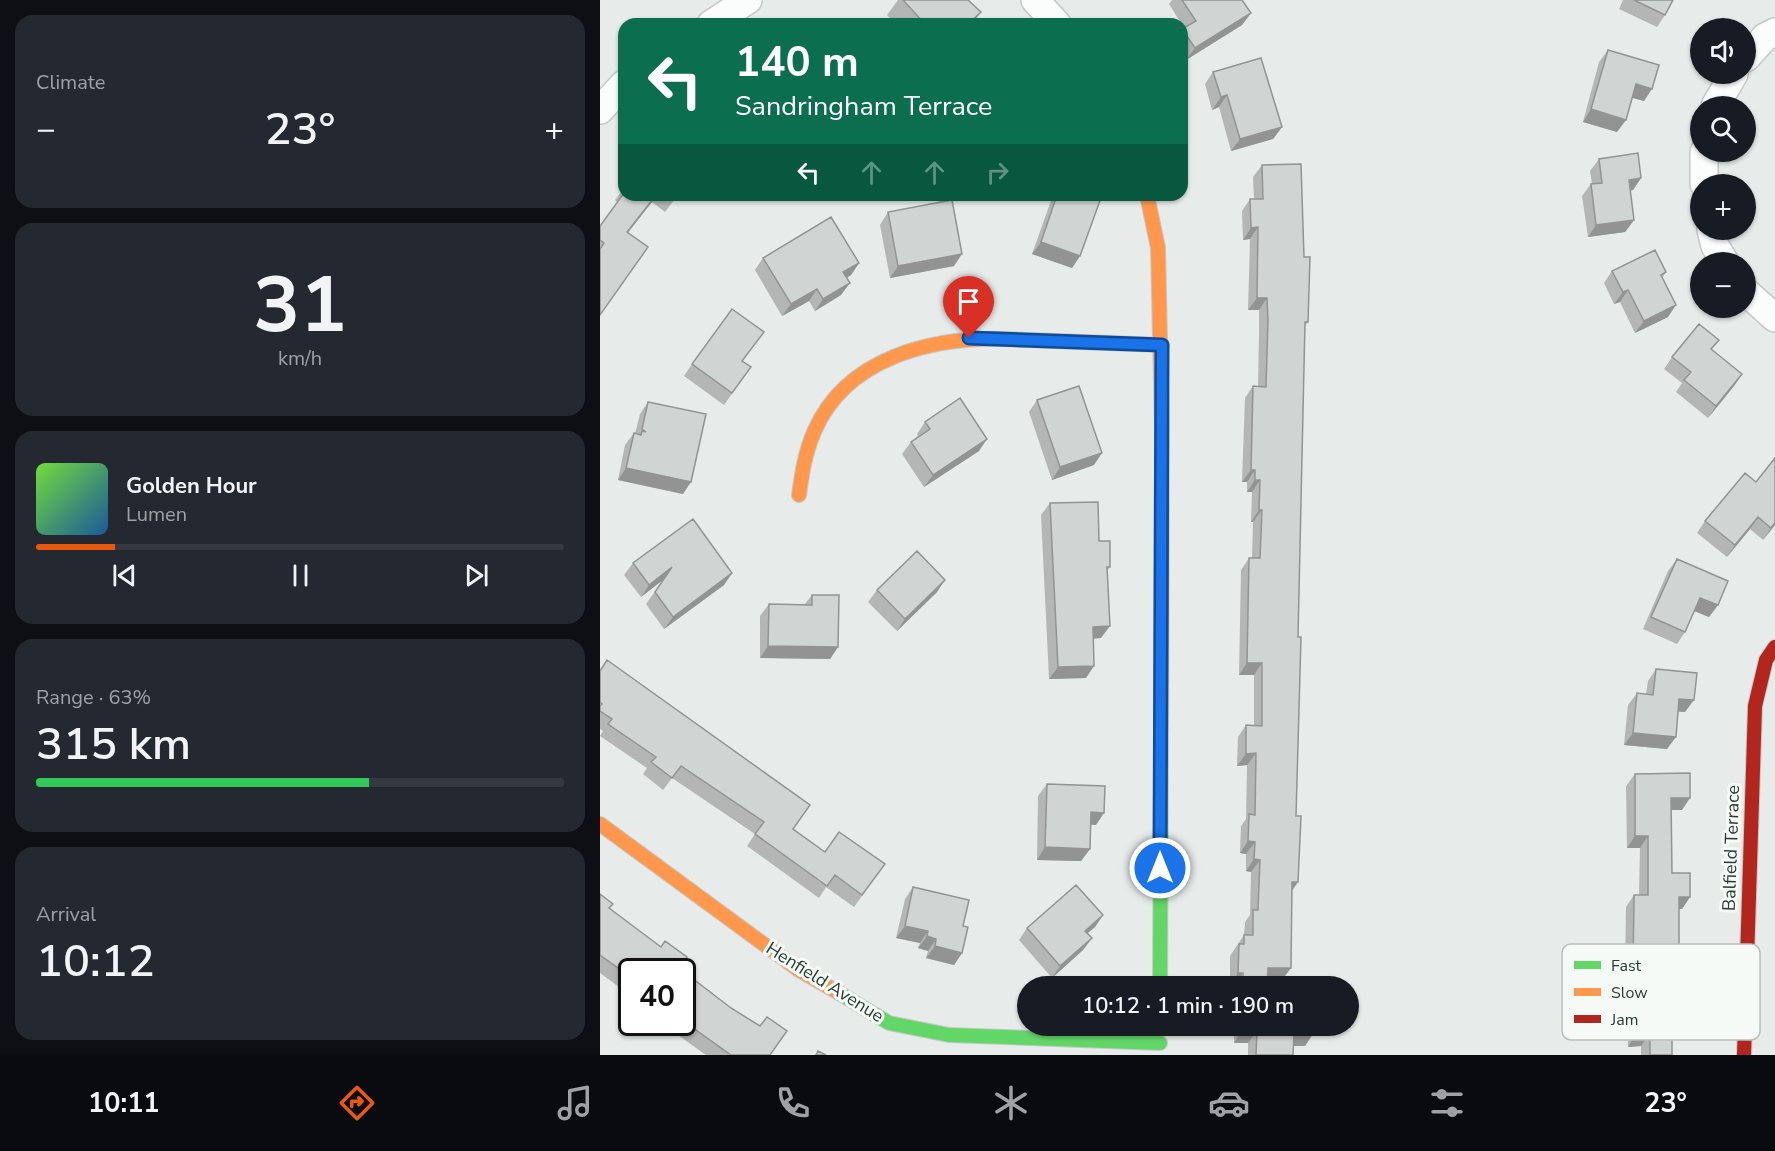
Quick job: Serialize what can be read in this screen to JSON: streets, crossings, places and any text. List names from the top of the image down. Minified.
{"streets":{"street":["Balfield Terrace","Henfield Avenue"]},"legend":["Fast","Slow","Jam"],"page":{"tile":["Climate",["31","km/h"],["Range · 63%","315 km"],["Arrival","10:12"]],"map_buttons":["+","−"],"turn":["140 m","Sandringham Terrace"],"heat":["−","23°","+"],"song":["Golden Hour","Lumen"],"limit":"40","trip":"10:12 · 1 min · 190 m","tabs":["10:11","23°"]}}
